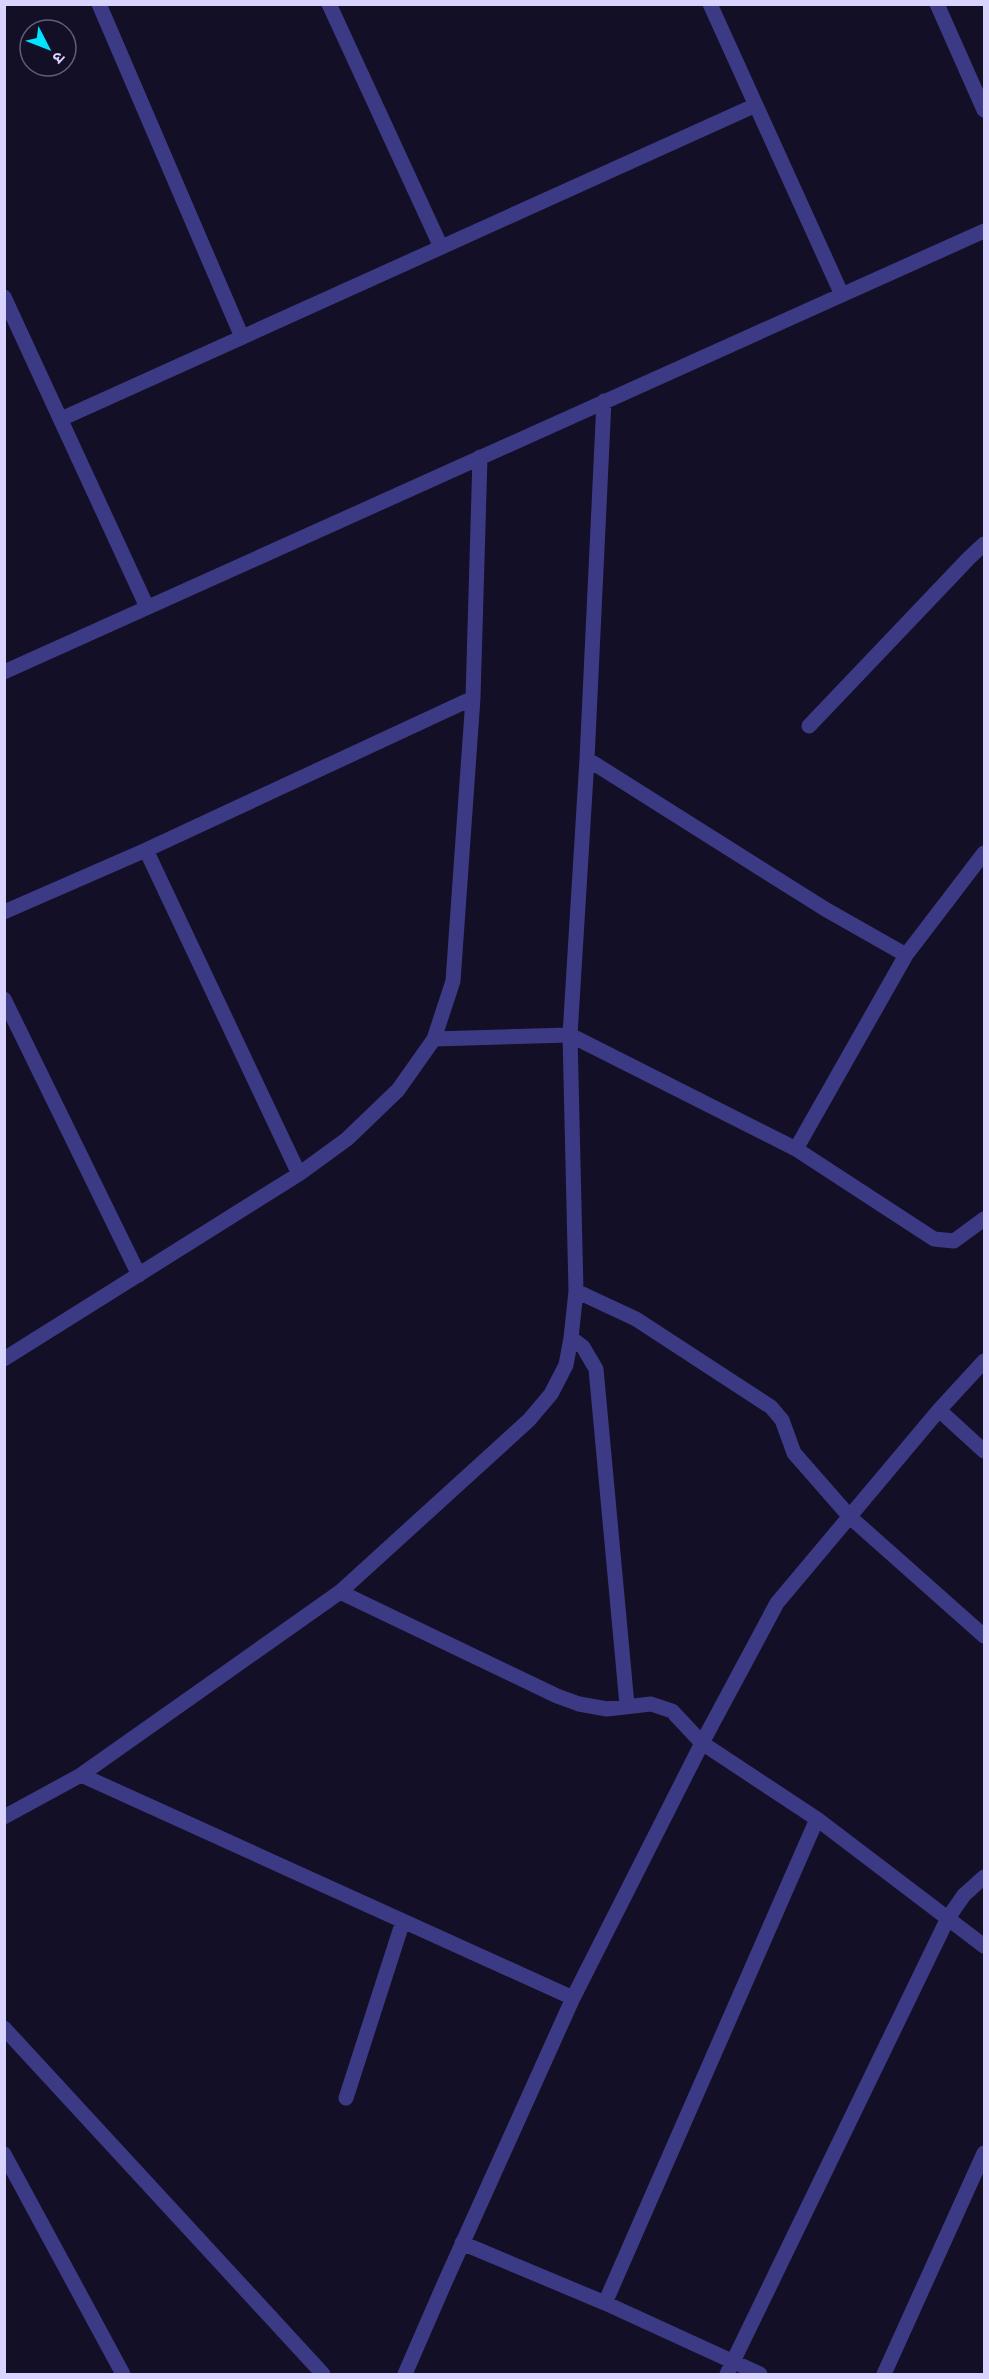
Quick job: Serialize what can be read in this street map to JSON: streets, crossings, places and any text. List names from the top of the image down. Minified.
{"north":"bottom right"}
